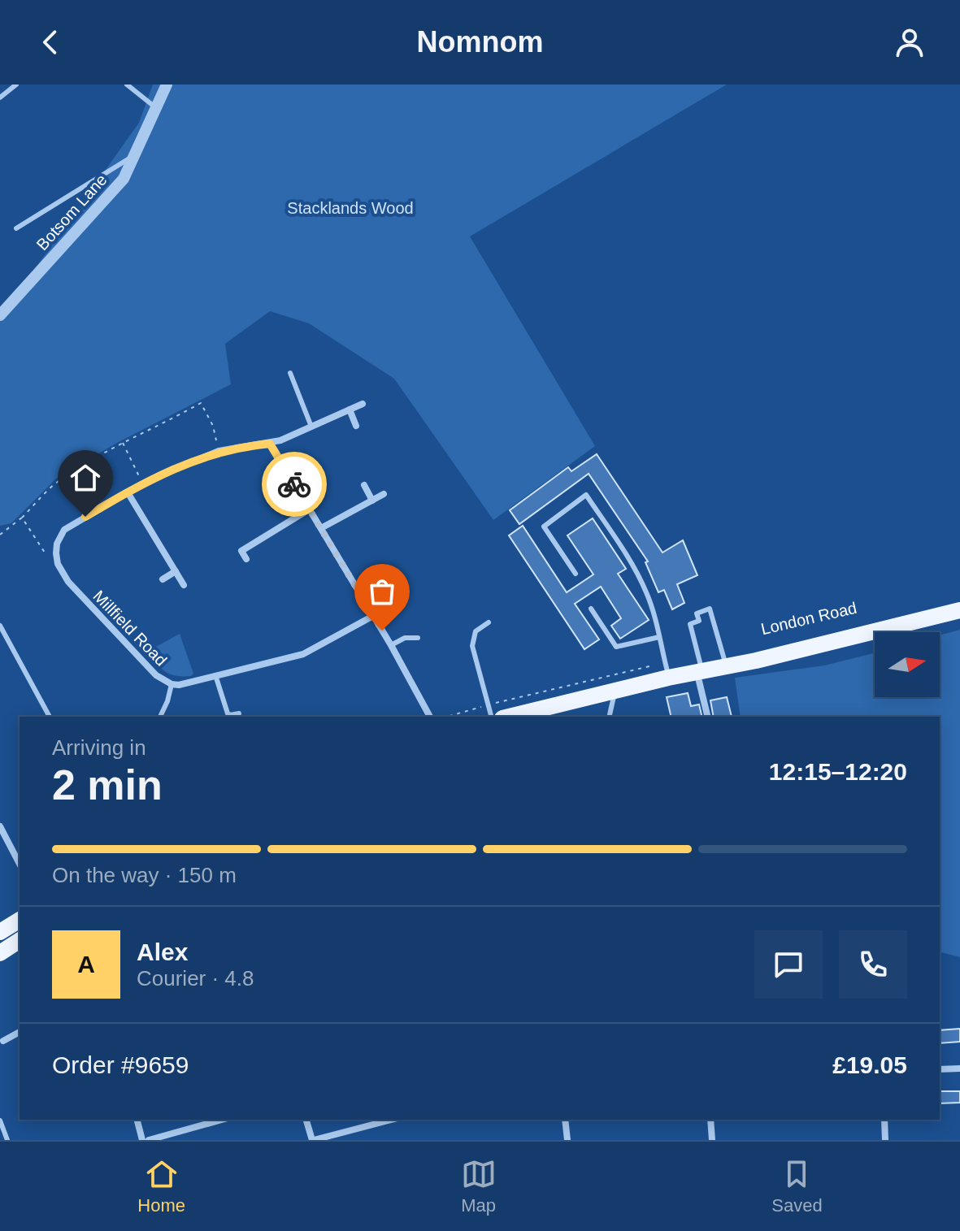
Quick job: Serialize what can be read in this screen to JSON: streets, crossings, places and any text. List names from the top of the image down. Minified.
{"streets":{"main road":["London Road"],"street":["Botsom Lane","Millfield Road"]},"parks":["Stacklands Wood"],"north":"right","page":{"header":"Nomnom","heading":["2 min","Arriving in","12:15–12:20"],"panel":["Alex","Courier · 4.8","Order #9659","£19.05"],"bar":"On the way · 150 m","round":"A","tabs":["Home","Map","Saved"]}}
